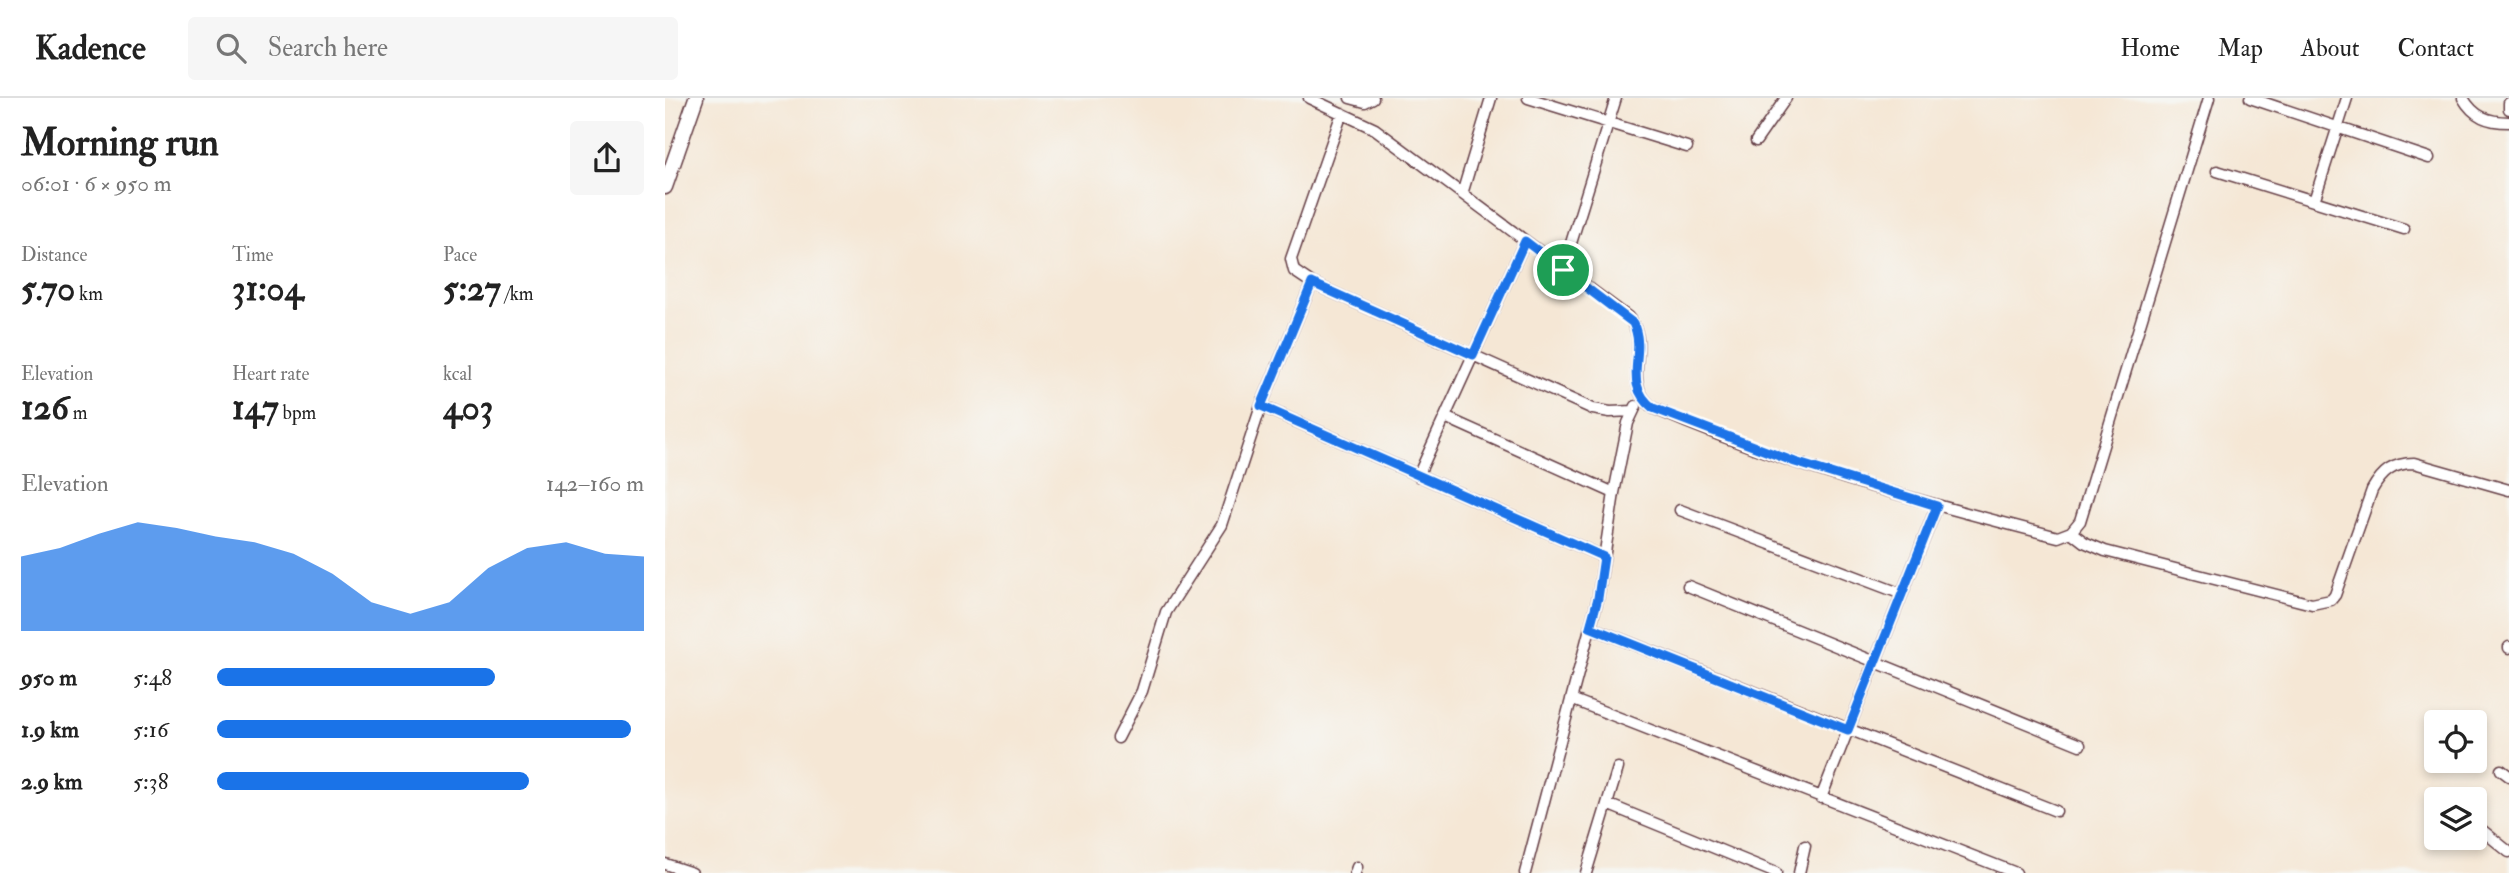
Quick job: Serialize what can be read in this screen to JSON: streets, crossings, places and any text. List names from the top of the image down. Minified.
{"page":{"header":"Kadence","search":"Search here","nav":["Home","Map","About","Contact"],"heading":["Morning run","06:01 · 6 × 950 m"],"stats":[["Distance","5.70 km"],["Time","31:04"],["Pace","5:27 /km"],["Elevation","126 m"],["Heart rate","147 bpm"],["kcal","403"]],"chart":["Elevation","142–160 m"],"list":[{"name":"950 m","note":"5:48"},{"name":"1.9 km","note":"5:16"},{"name":"2.9 km","note":"5:38"}]}}
